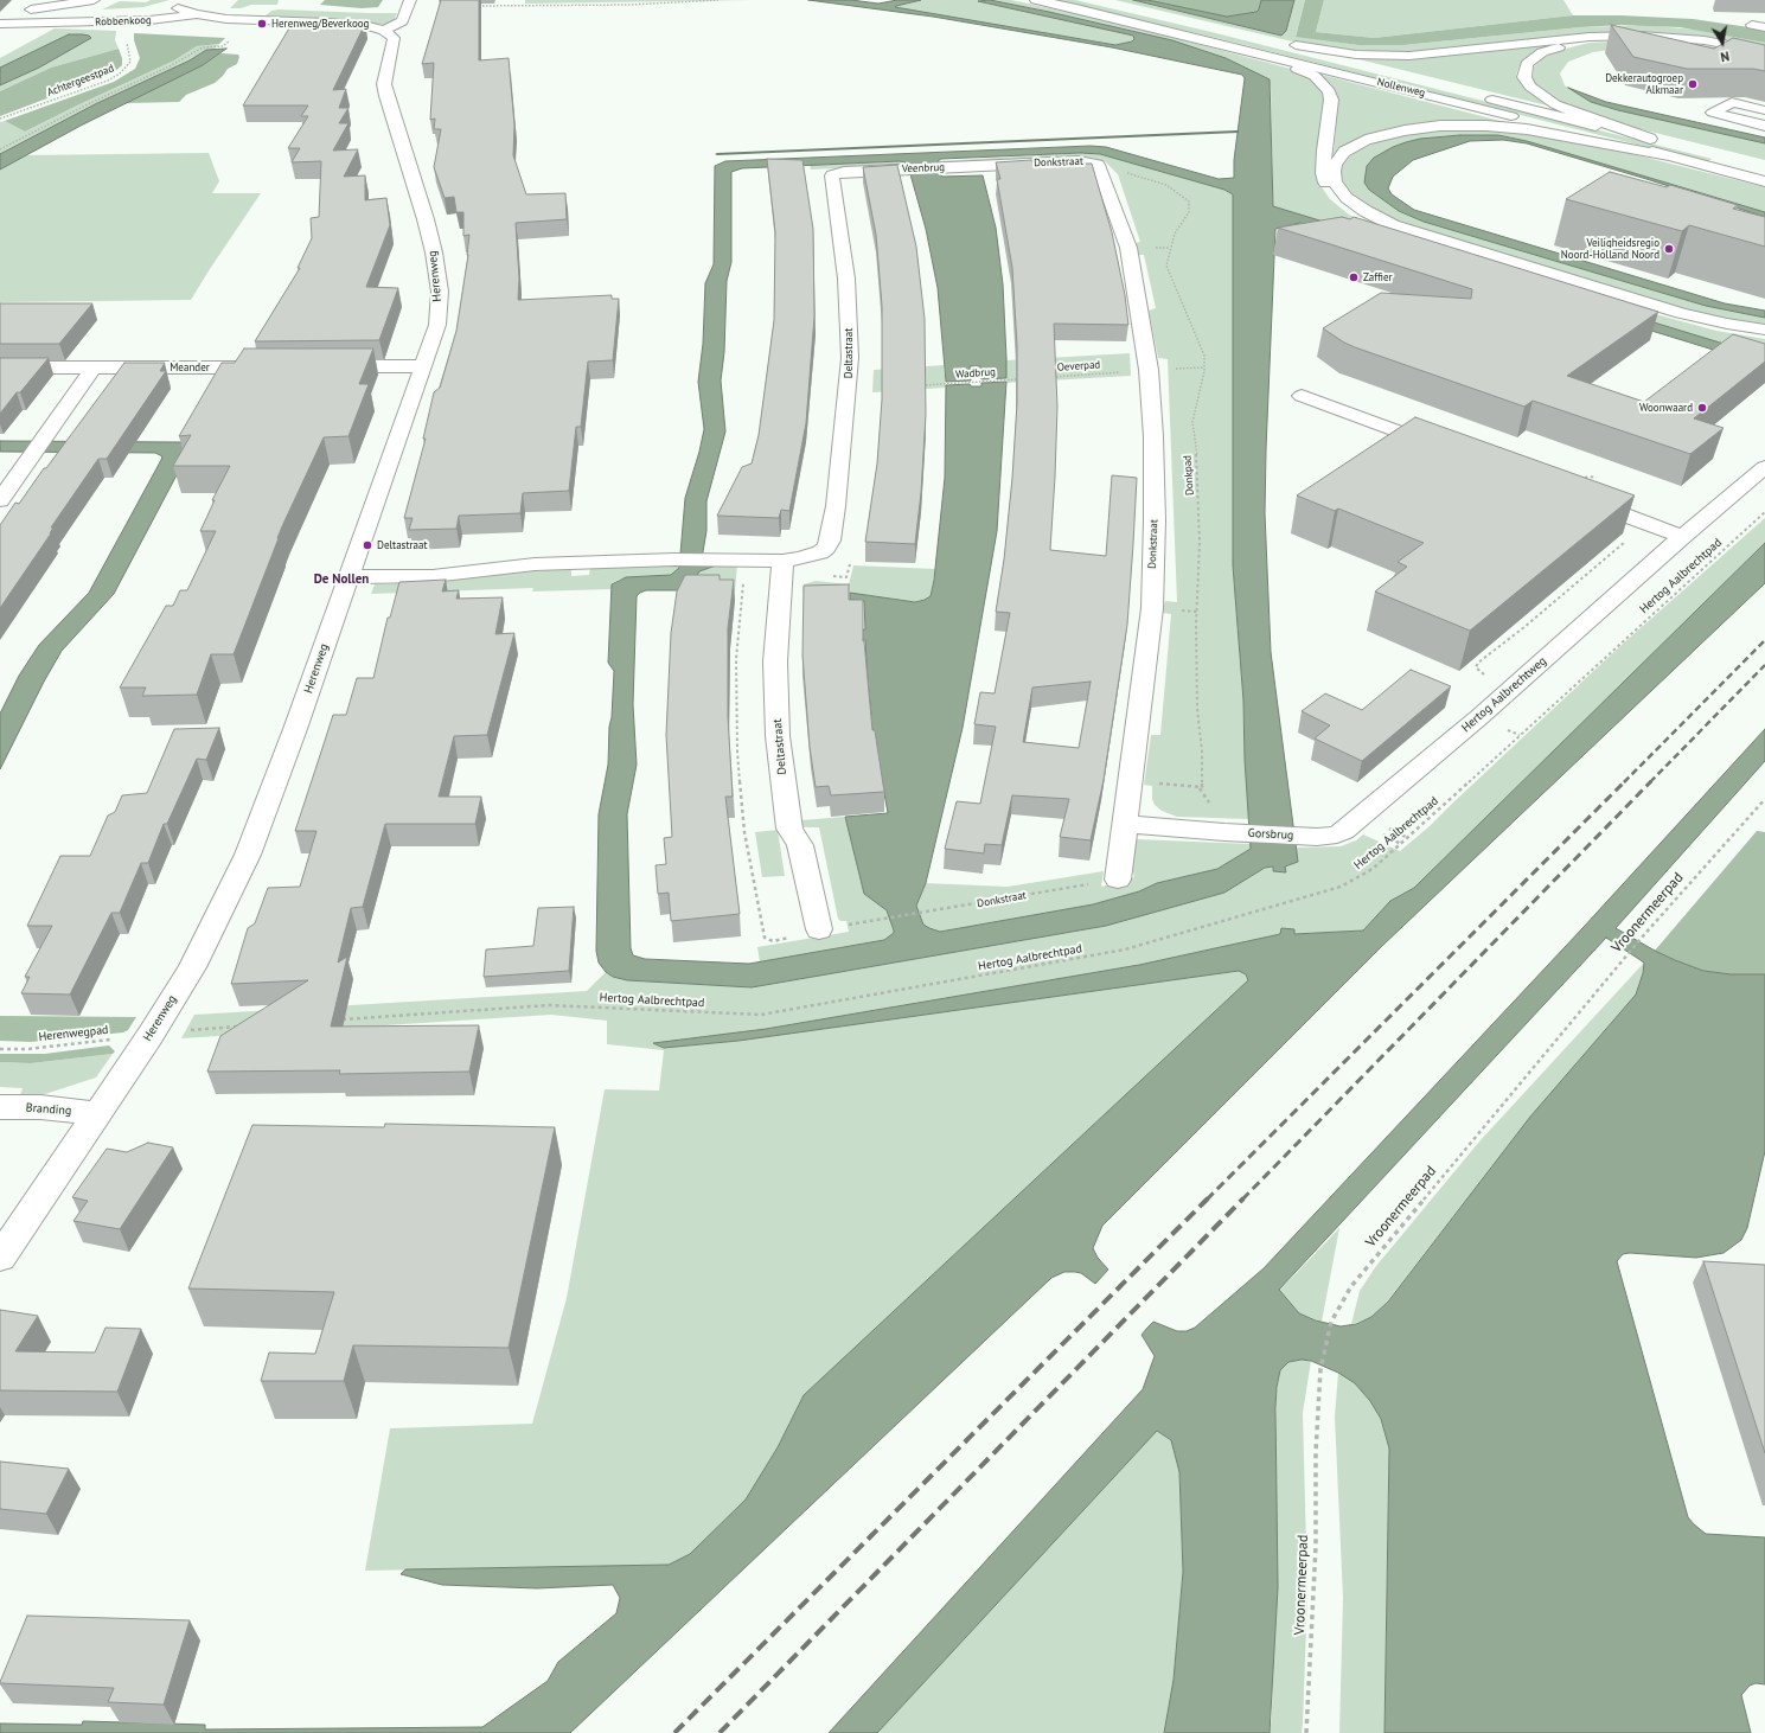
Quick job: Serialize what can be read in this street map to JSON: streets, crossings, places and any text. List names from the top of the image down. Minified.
{"streets":{"main road":["Robbenkoog","Nollenweg","Donkstraat","Veenbrug","Herenweg","Deltastraat","Meander","Hertog Aalbrechtweg","Gorsbrug","Branding"],"path":["Achtergeestpad","Oeverpad","Wadbrug","Donkpad","Hertog Aalbrechtpad","Vroonermeerpad","Herenwegpad"]},"crossings":[["Donkstraat","Veenbrug"],["Donkstraat","Oeverpad"],["Donkstraat","Donkpad"],["Donkstraat","Gorsbrug"],["Veenbrug","Deltastraat"],["Herenweg","Deltastraat"],["Herenweg","Herenwegpad"],["Herenweg","Branding"],["Hertog Aalbrechtweg","Gorsbrug"]],"districts":["De Nollen"],"places":["Herenweg/Beverkoog","Dekkerautogroep Alkmaar","Veiligheidsregio Noord-Holland Noord","Zaffier","Woonwaard","Deltastraat"],"north":"bottom"}
